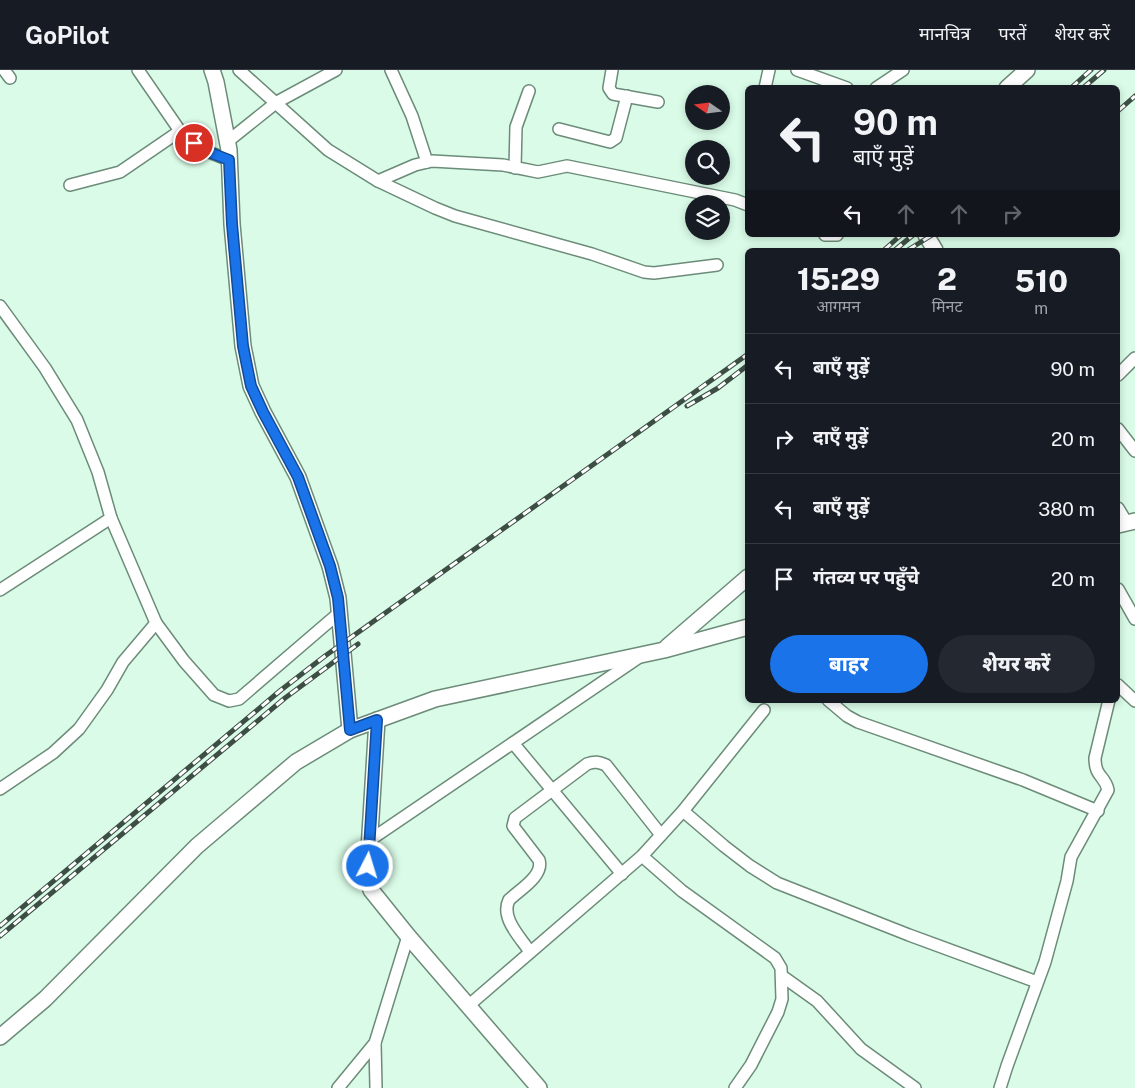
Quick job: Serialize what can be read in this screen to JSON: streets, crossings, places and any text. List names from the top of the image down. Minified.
{"north":"left","page":{"header":"GoPilot","nav":["मानचित्र","परतें","शेयर करें"],"turn":["90 m","बाएँ मुड़ें"],"eta":["15:29","आगमन","2","मिनट","510","m"],"list":[{"name":"बाएँ मुड़ें","value":"90 m"},{"name":"दाएँ मुड़ें","value":"20 m"},{"name":"बाएँ मुड़ें","value":"380 m"},{"name":"गंतव्य पर पहुँचे","value":"20 m"}],"buttons":["बाहर","शेयर करें"]}}
